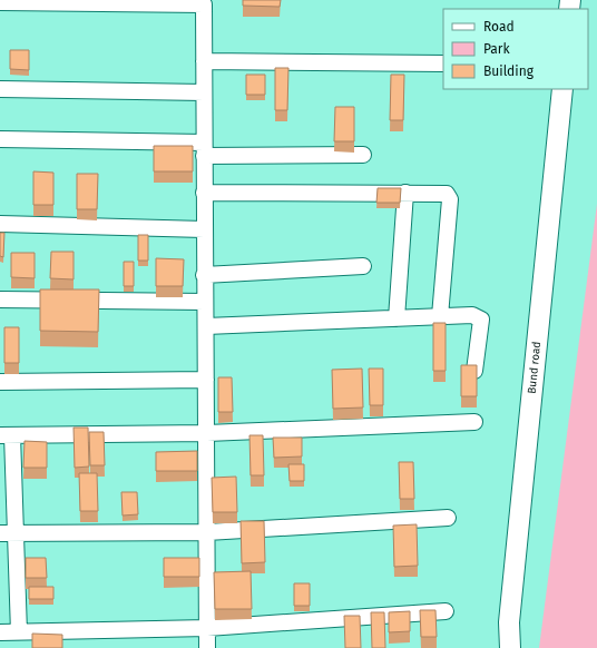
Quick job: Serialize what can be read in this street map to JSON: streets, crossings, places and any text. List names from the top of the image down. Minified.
{"streets":{"street":["Bund road"]},"legend":["Road","Park","Building"]}
